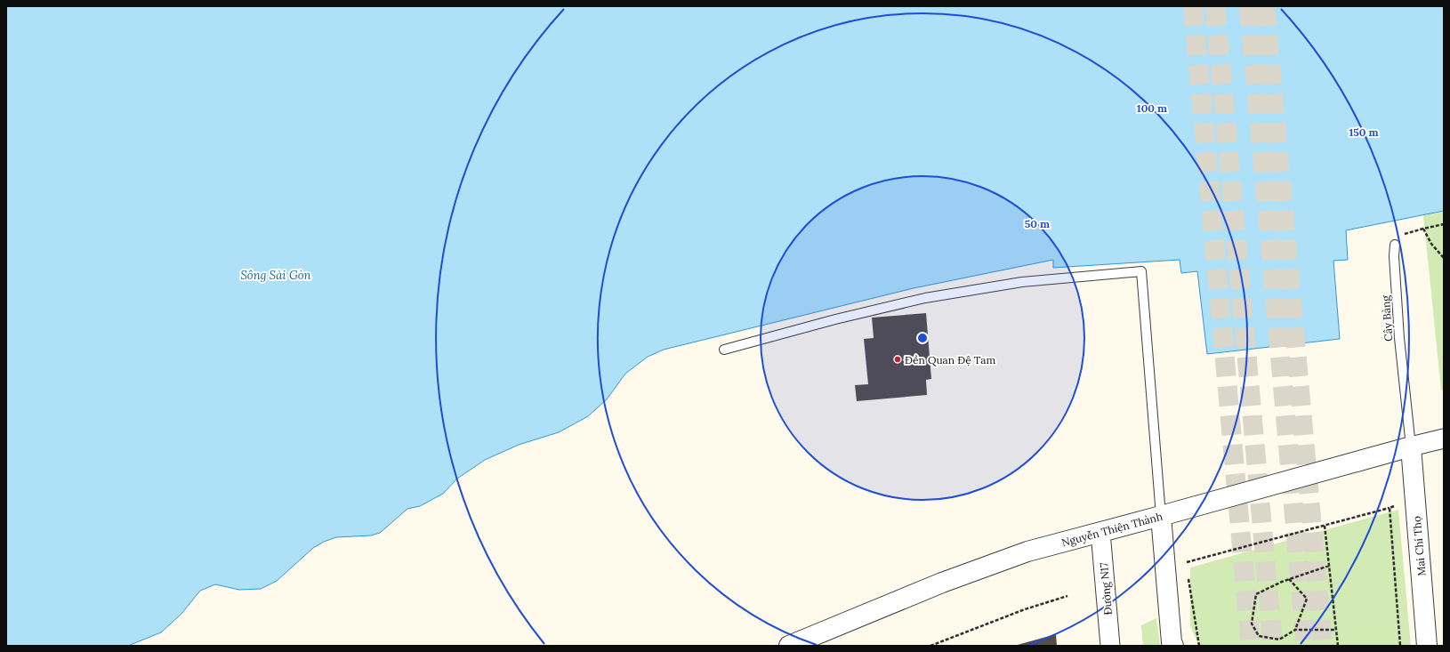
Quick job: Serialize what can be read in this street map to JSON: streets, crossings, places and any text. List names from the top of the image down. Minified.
{"streets":{"street":["Nguyễn Thiện Thành","Mai Chí Thọ","Đường N17"],"lane":["Cây Bàng"]},"crossings":[["Cây Bàng","Nguyễn Thiện Thành"],["Cây Bàng","Mai Chí Thọ"],["Nguyễn Thiện Thành","Mai Chí Thọ"],["Nguyễn Thiện Thành","Đường N17"]],"water":["Sông Sài Gòn"],"places":["Đền Quan Đệ Tam"],"rings":["100 m","150 m","50 m"]}
